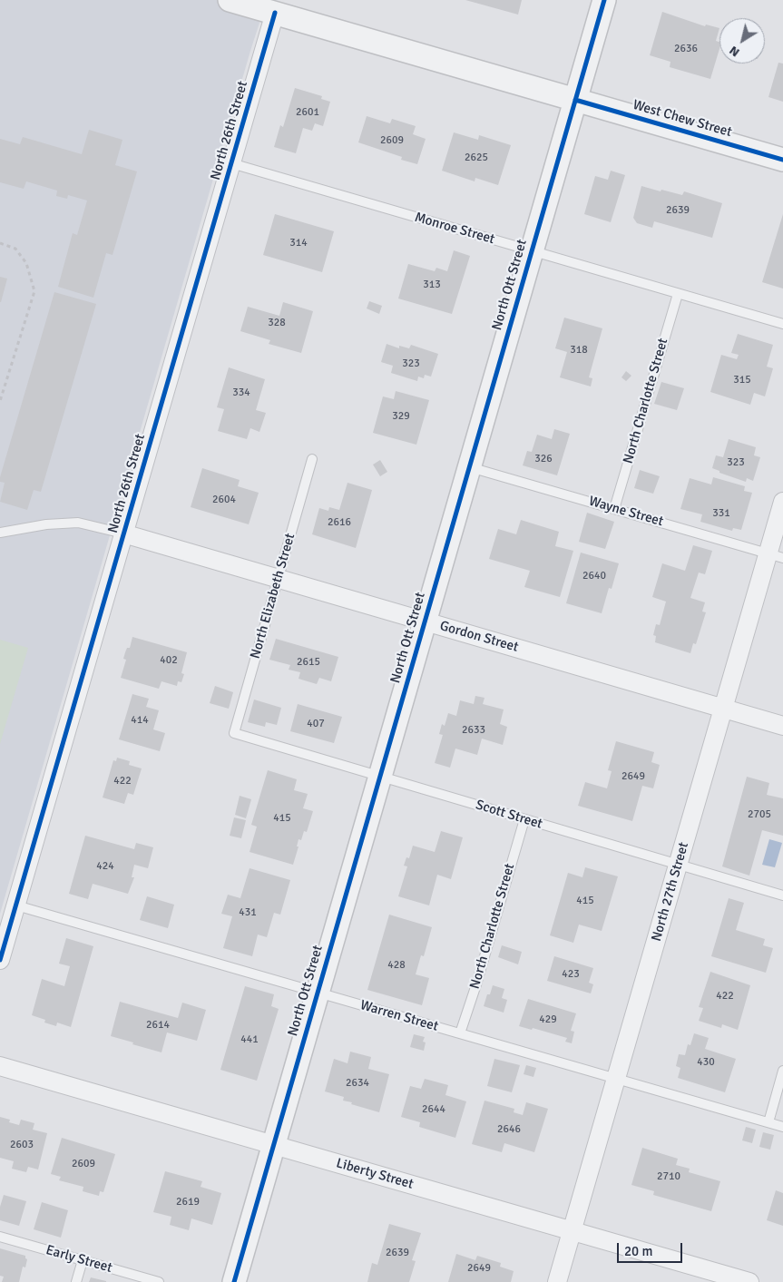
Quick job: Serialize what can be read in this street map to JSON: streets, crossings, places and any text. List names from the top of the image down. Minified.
{"streets":{"street":["West Chew Street","North 26th Street","North Ott Street","Gordon Street","North 27th Street","Liberty Street"],"lane":["Monroe Street","North Charlotte Street","Wayne Street","North Elizabeth Street","Scott Street","Warren Street","Early Street"]},"crossings":[["West Chew Street","North 26th Street"],["West Chew Street","North Ott Street"],["North 26th Street","Monroe Street"],["North 26th Street","Gordon Street"],["North 26th Street","Warren Street"],["Monroe Street","North Ott Street"],["Monroe Street","North Charlotte Street"],["North Ott Street","Wayne Street"],["North Ott Street","Gordon Street"],["North Ott Street","Scott Street"],["North Ott Street","Warren Street"],["North Ott Street","Liberty Street"],["North Charlotte Street","Wayne Street"],["North Charlotte Street","Scott Street"],["North Charlotte Street","Warren Street"],["Wayne Street","North 27th Street"],["North Elizabeth Street","Gordon Street"],["North Elizabeth Street","Scott Street"],["Gordon Street","North 27th Street"],["Scott Street","North 27th Street"],["North 27th Street","Warren Street"],["North 27th Street","Liberty Street"]],"house_numbers":["2636","2601","2609","2625","2639","314","313","328","318","323","315","334","329","326","323","2604","331","2616","2640","402","2615","414","407","2633","2649","422","2705","415","424","415","431","428","423","422","429","2614","441","430","2634","2644","2646","2603","2609","2710","2619","2639","2649"],"scale_bar":"20 m","north":"bottom left"}
